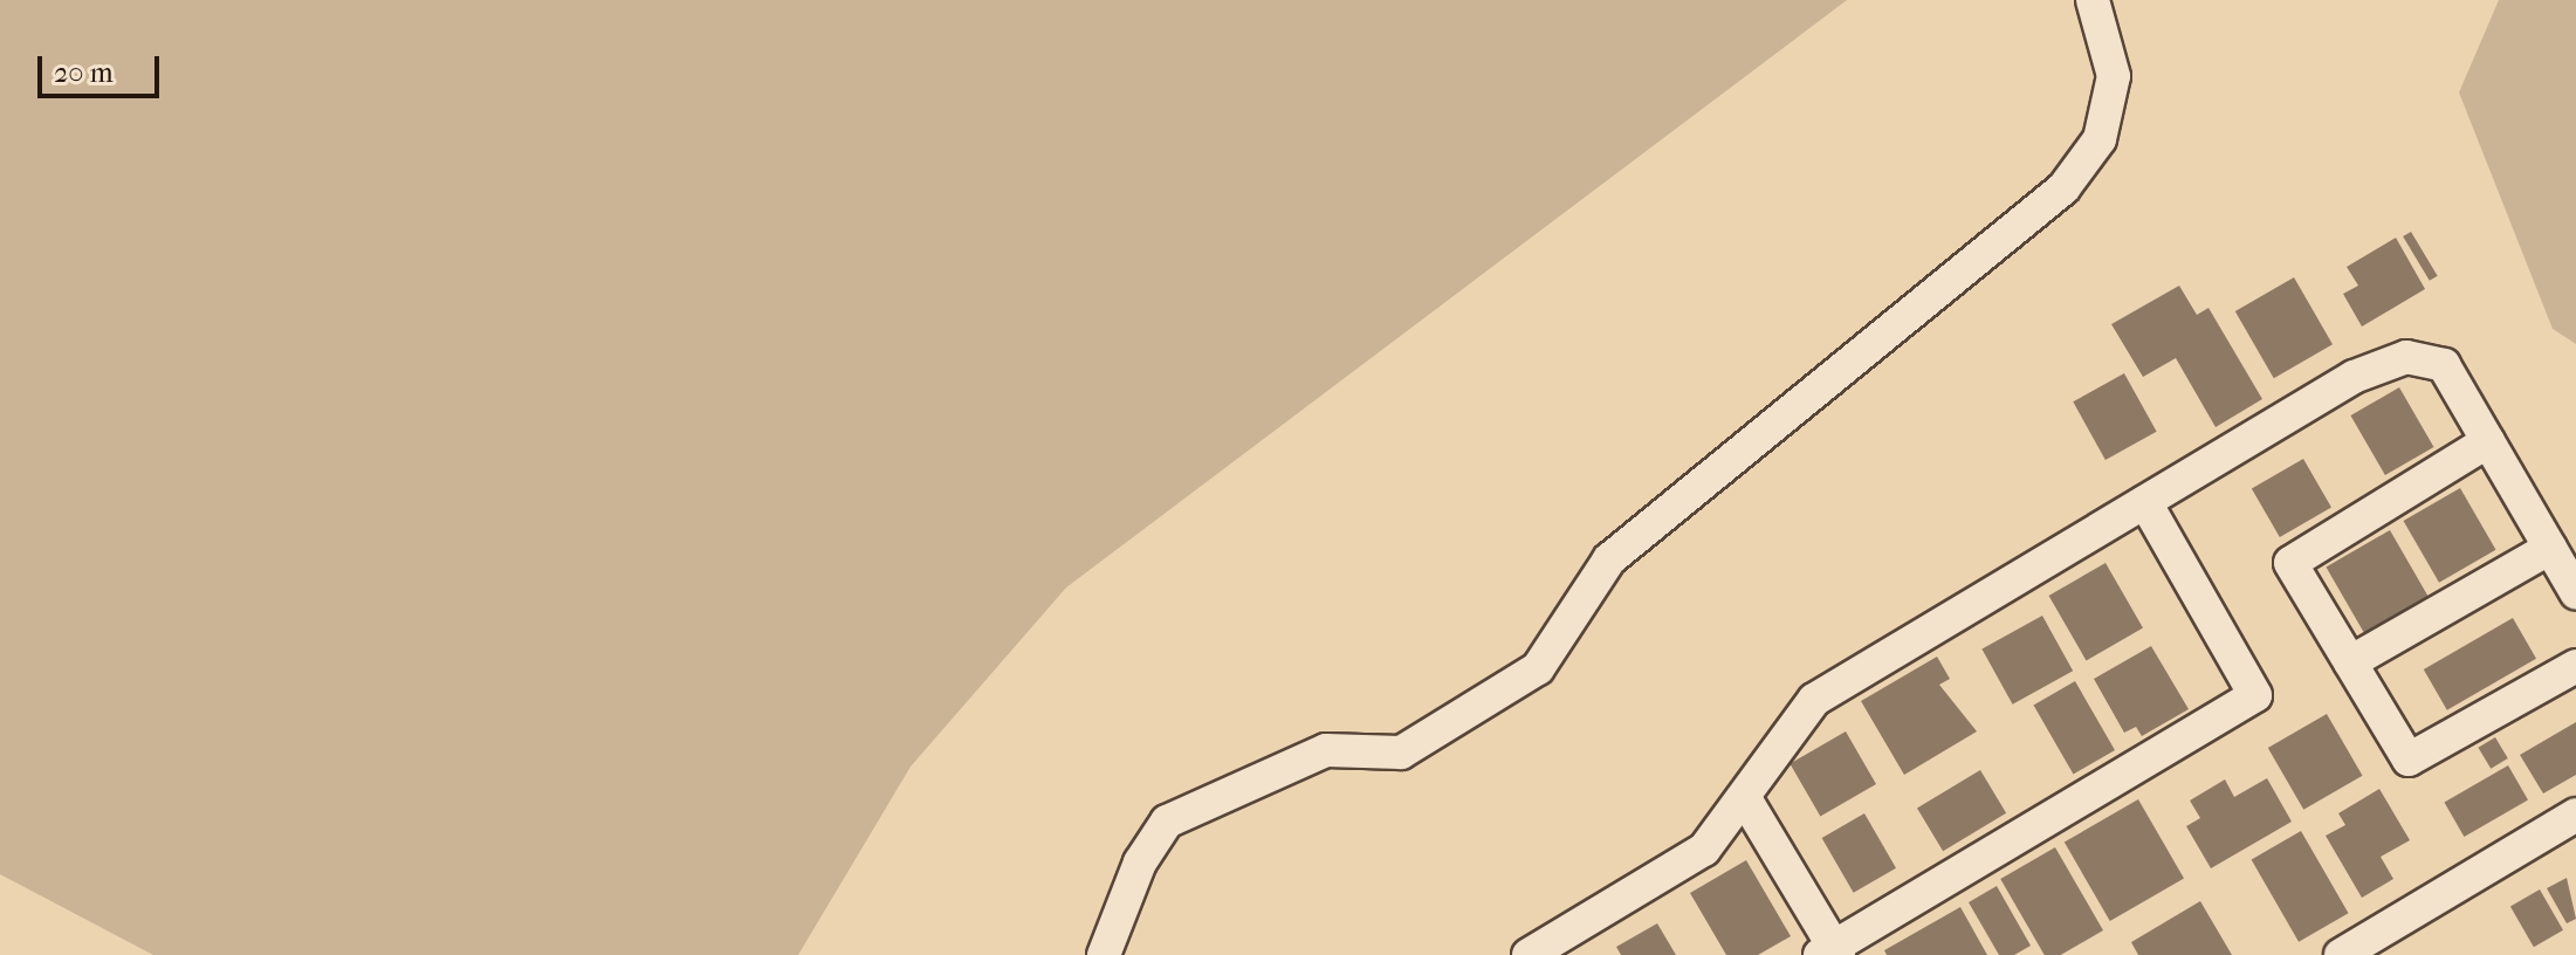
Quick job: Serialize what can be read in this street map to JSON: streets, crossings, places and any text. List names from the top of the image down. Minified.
{"scale_bar":"20 m"}
